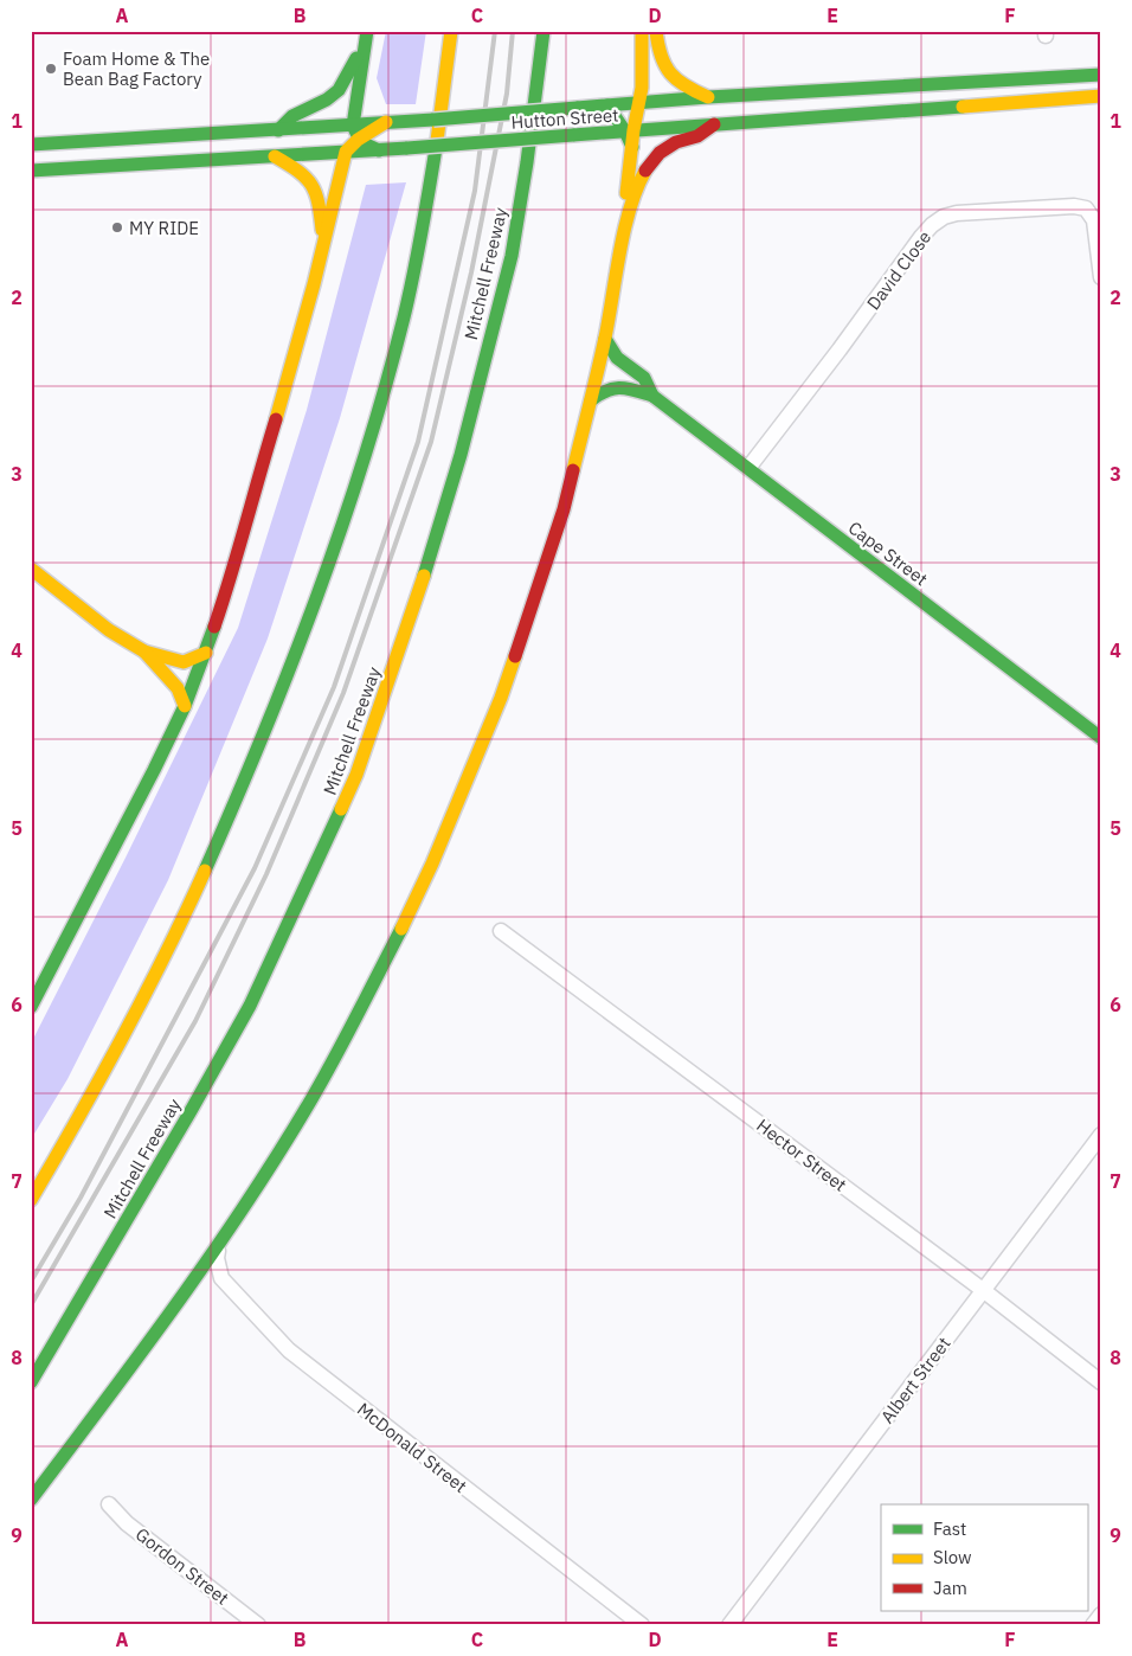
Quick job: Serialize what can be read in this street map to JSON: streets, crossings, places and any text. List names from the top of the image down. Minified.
{"streets":{"main road":["Hutton Street","Mitchell Freeway","Cape Street"],"street":["David Close","Hector Street","Albert Street","McDonald Street","Gordon Street"]},"crossings":[["David Close","Cape Street"],["Hector Street","Albert Street"]],"places":["Foam Home & The Bean Bag Factory","MY RIDE"],"legend":["Fast","Slow","Jam"],"grid":{"columns":["A","B","C","D","E","F"],"rows":["1","2","3","4","5","6","7","8","9"]}}
